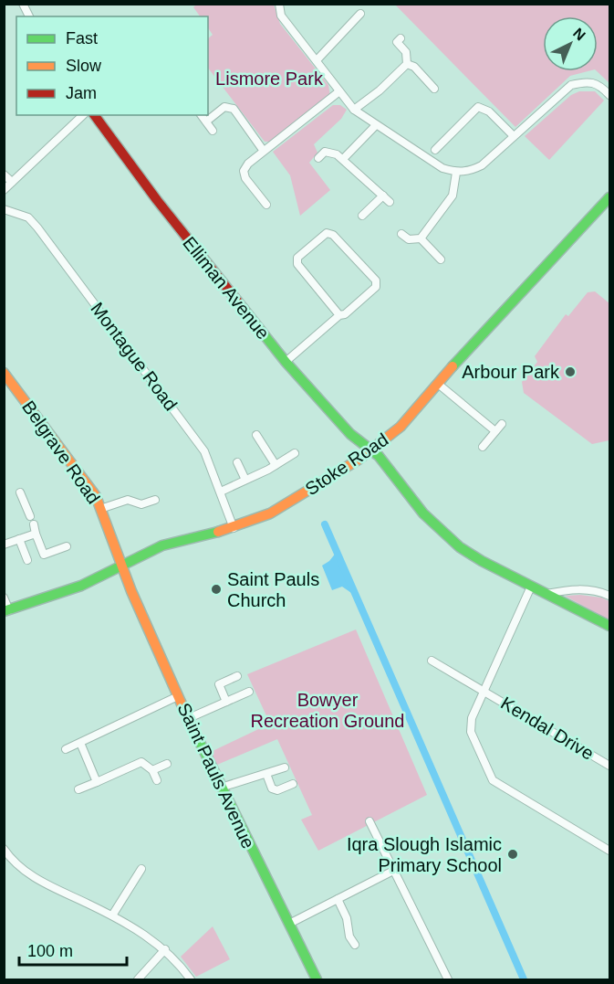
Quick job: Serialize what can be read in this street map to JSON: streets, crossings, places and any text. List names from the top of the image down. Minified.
{"streets":{"street":["Elliman Avenue","Montague Road","Belgrave Road","Stoke Road","Kendal Drive","Saint Pauls Avenue"]},"crossings":[["Elliman Avenue","Stoke Road"],["Montague Road","Stoke Road"],["Belgrave Road","Stoke Road"],["Belgrave Road","Saint Pauls Avenue"],["Stoke Road","Saint Pauls Avenue"]],"parks":["Lismore Park","Bowyer Recreation Ground"],"places":["Arbour Park","Saint Pauls Church","Iqra Slough Islamic Primary School"],"legend":["Fast","Slow","Jam"],"scale_bar":"100 m","north":"top right"}
